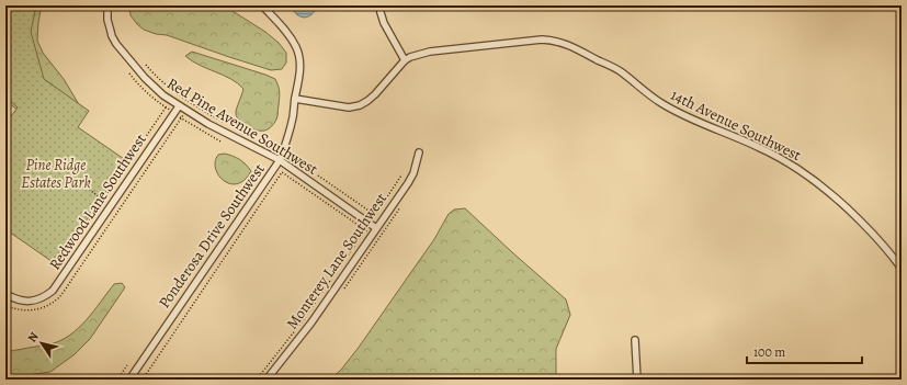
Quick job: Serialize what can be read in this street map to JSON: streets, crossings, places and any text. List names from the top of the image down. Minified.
{"streets":{"street":["14th Avenue Southwest","Red Pine Avenue Southwest","Redwood Lane Southwest","Ponderosa Drive Southwest","Monterey Lane Southwest"]},"crossings":[["14th Avenue Southwest","Ponderosa Drive Southwest"],["Red Pine Avenue Southwest","Redwood Lane Southwest"],["Red Pine Avenue Southwest","Ponderosa Drive Southwest"],["Red Pine Avenue Southwest","Monterey Lane Southwest"]],"parks":["Pine Ridge Estates Park"],"scale_bar":"100 m","north":"top left"}
